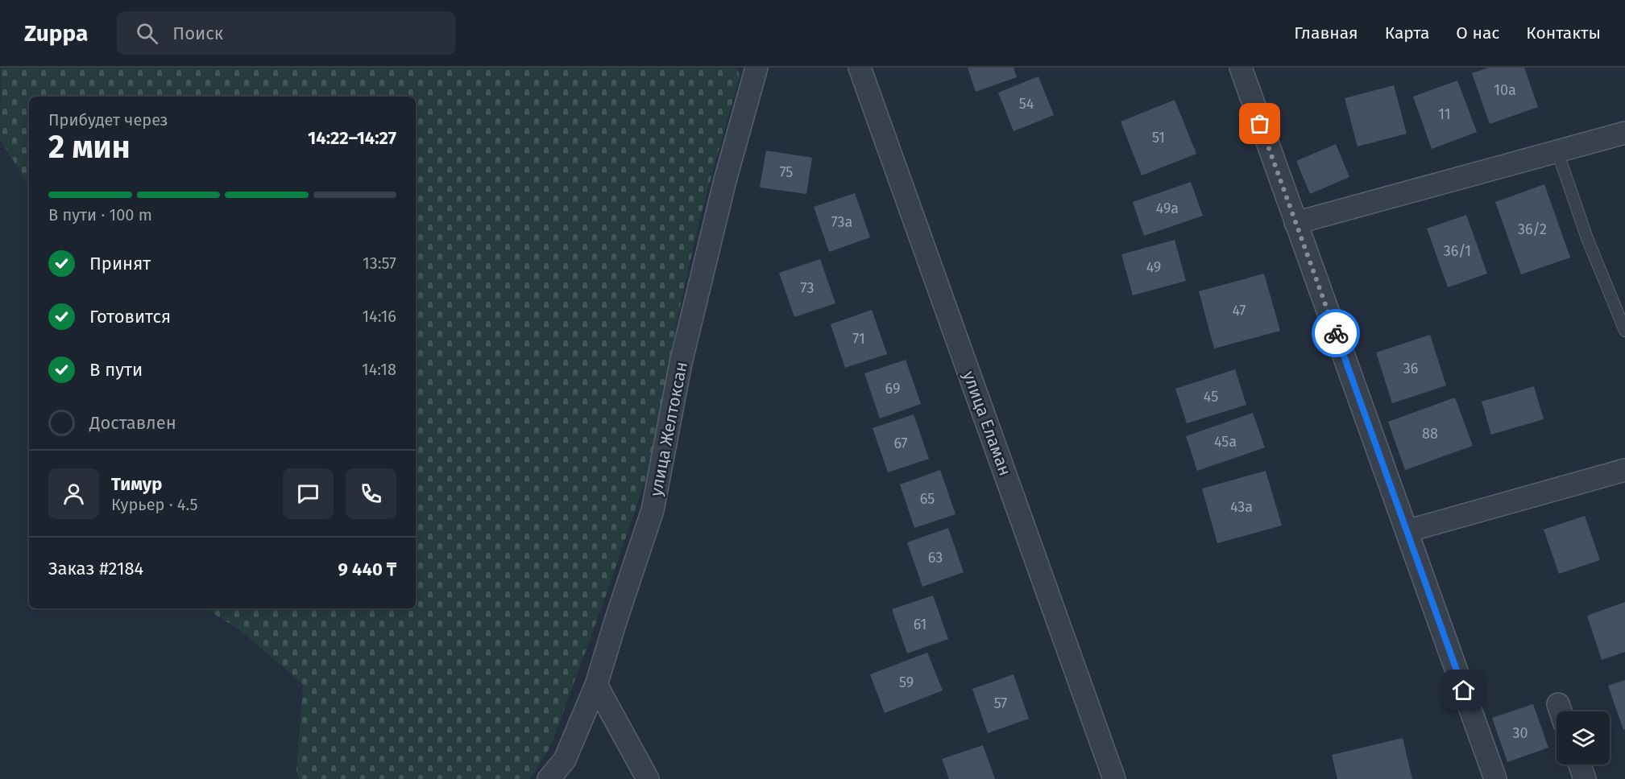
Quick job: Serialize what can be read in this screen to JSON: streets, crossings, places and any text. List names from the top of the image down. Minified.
{"streets":{"street":["улица Еламан","улица Желтоксан"]},"house_numbers":["10а","54","11","51","75","49а","73а","36/2","36/1","49","73","47","71","36","69","45","88","45а","67","65","43а","63","61","59","57","30"],"page":{"header":"Zuppa","search":"Поиск","nav":["Главная","Карта","О нас","Контакты"],"heading":["2 мин","Прибудет через","14:22–14:27"],"panel":["Тимур","Курьер · 4.5","Заказ #2184","9 440 ₸"],"bar":"В пути · 100 m","list":[["Принят","13:57"],["Готовится","14:16"],["В пути","14:18"],"Доставлен"]}}
